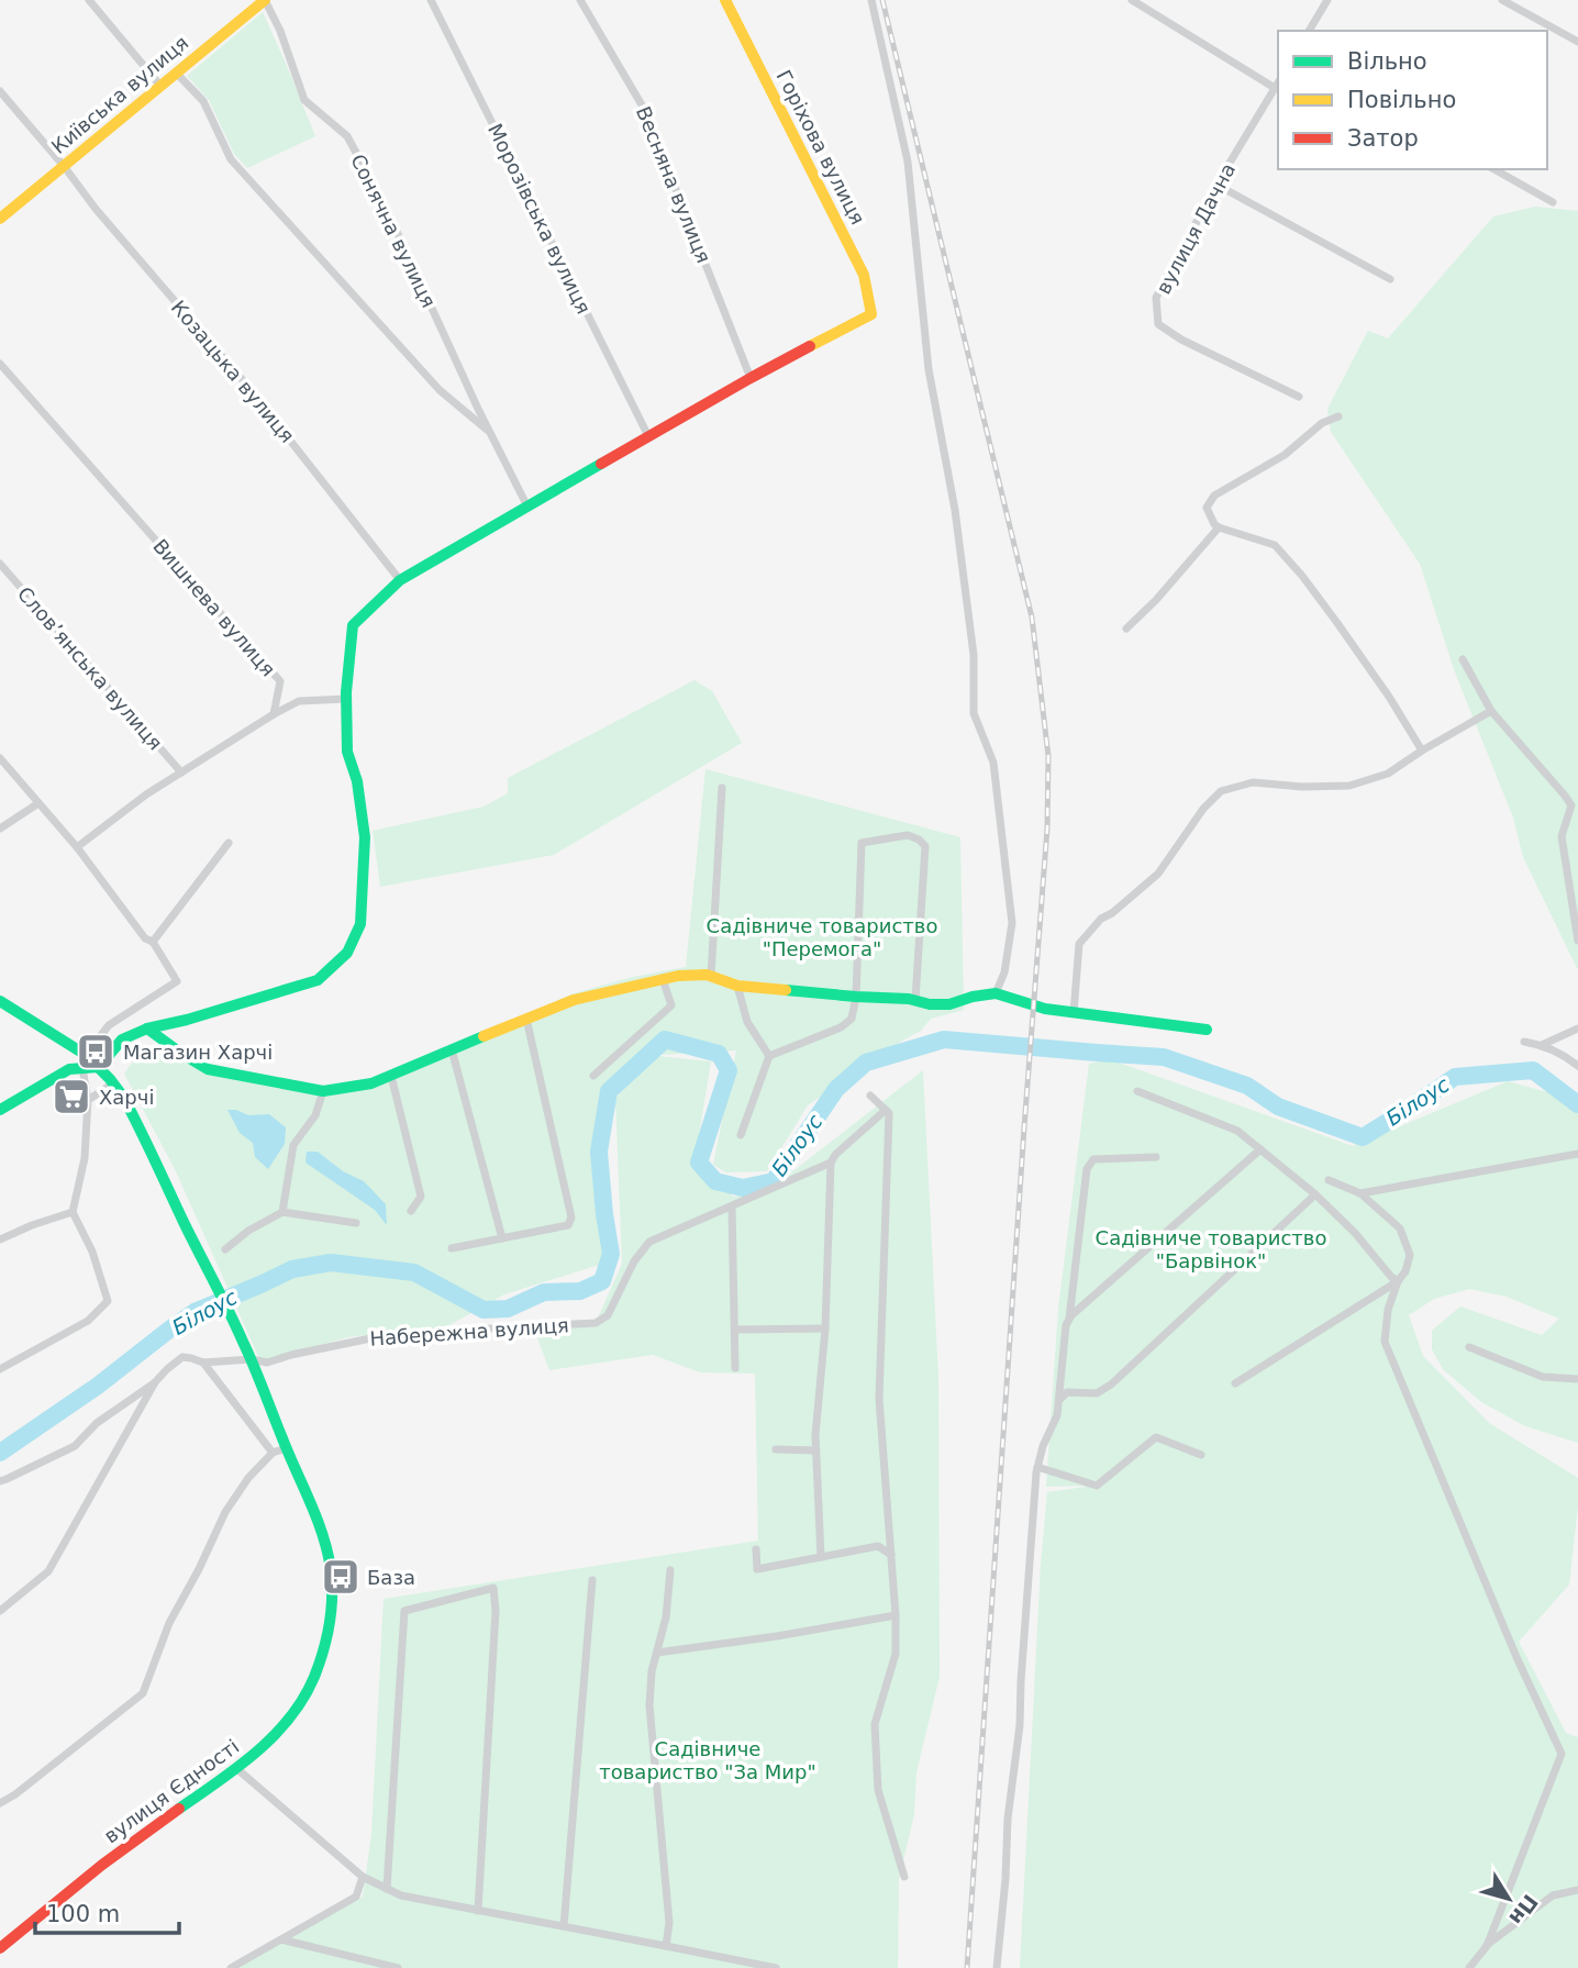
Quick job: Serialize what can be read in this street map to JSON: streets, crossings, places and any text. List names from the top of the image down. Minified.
{"streets":{"street":["Київська вулиця","Горіхова вулиця","Весняна вулиця","Морозівська вулиця","вулиця Дачна","Сонячна вулиця","Козацька вулиця","Вишнева вулиця","Словʼянська вулиця","Набережна вулиця","вулиця Єдності"]},"crossings":[["Київська вулиця","Сонячна вулиця"],["Київська вулиця","Козацька вулиця"],["Горіхова вулиця","Весняна вулиця"],["Набережна вулиця","вулиця Єдності"]],"water":["Білоус"],"parks":["Садівниче товариство \"Перемога\"","Садівниче товариство \"Барвінок\"","Садівниче товариство \"За Мир\""],"places":{"bus stop":["Магазин Харчі","База"],"supermarket":["Харчі"]},"legend":["Вільно","Повільно","Затор"],"scale_bar":"100 m","north":"bottom right"}
